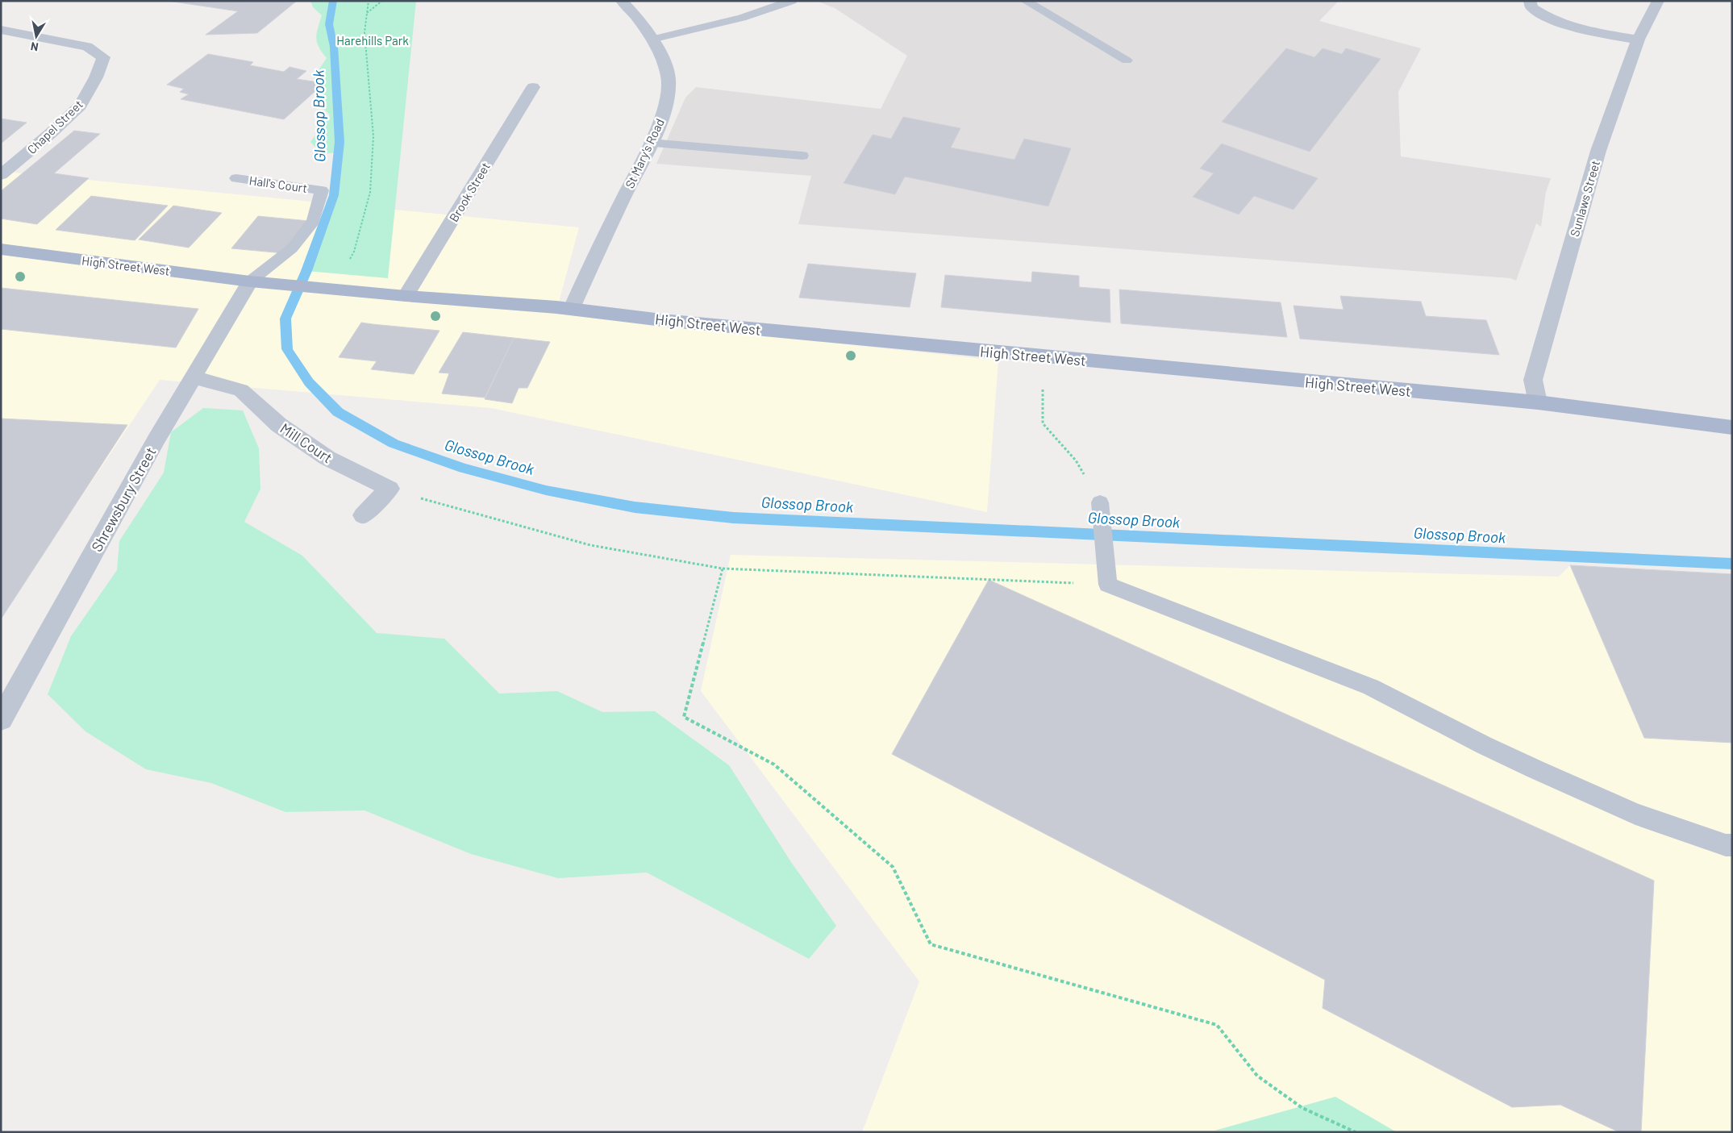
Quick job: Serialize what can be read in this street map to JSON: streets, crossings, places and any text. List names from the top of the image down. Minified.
{"streets":{"main road":["High Street West"],"street":["Chapel Street","St Mary's Road","Brook Street","Sunlaws Street","Mill Court","Shrewsbury Street"],"lane":["Hall's Court"]},"crossings":[["St Mary's Road","High Street West"],["Hall's Court","High Street West"],["Hall's Court","Shrewsbury Street"],["Brook Street","High Street West"],["Sunlaws Street","High Street West"],["High Street West","Shrewsbury Street"],["Mill Court","Shrewsbury Street"]],"water":["Glossop Brook"],"parks":["Harehills Park"],"north":"bottom"}
